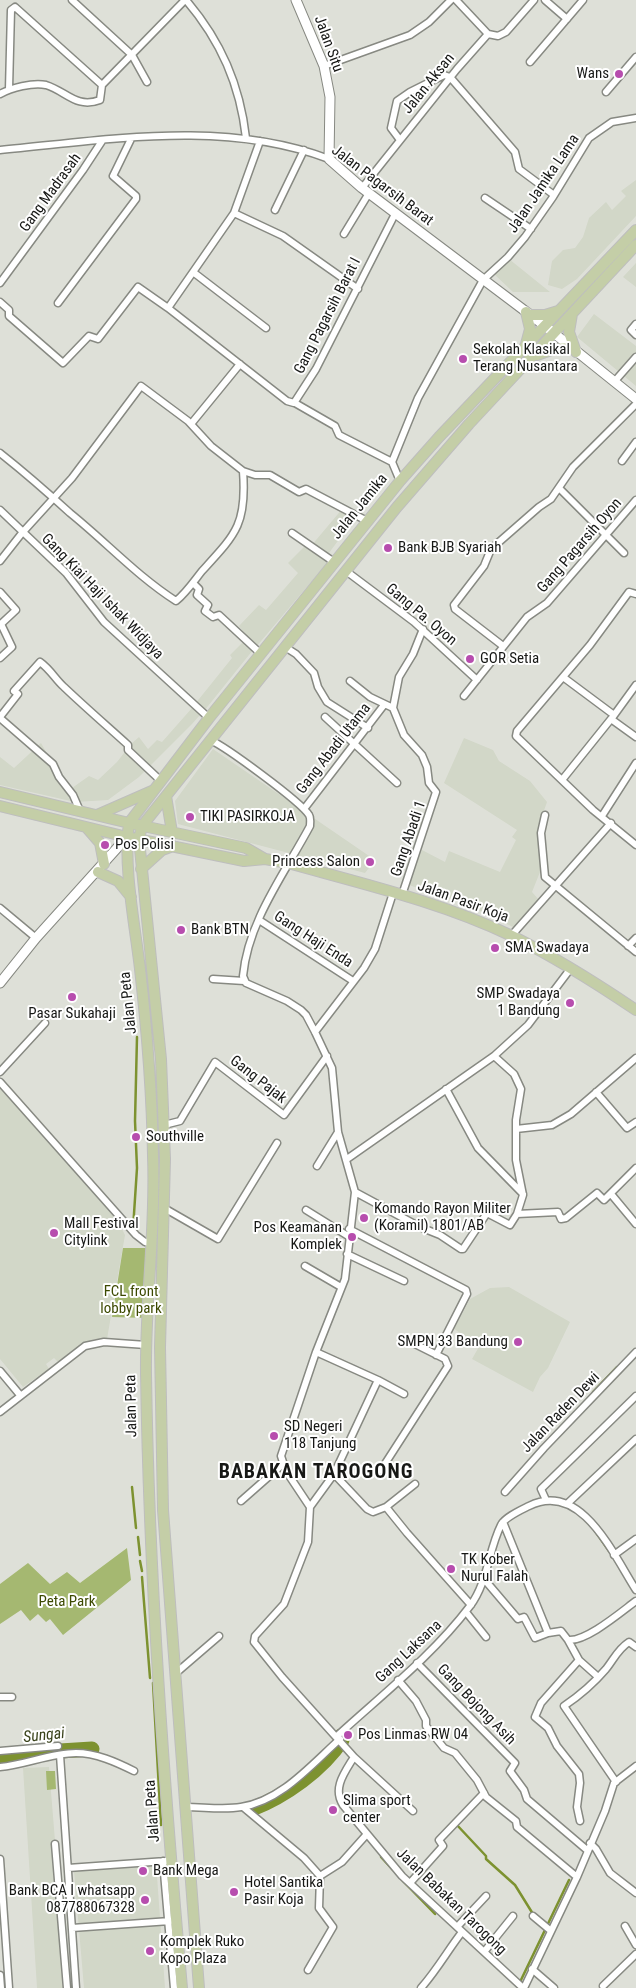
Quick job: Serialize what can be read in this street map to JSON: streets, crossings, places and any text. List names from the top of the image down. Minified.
{"streets":{"main road":["Jalan Jamika","Jalan Pasir Koja","Jalan Peta"],"street":["Jalan Situ","Jalan Aksan","Jalan Jamika Lama","Jalan Pagarsih Barat","Gang Madrasah","Gang Pagarsih Barat I","Gang Pagarsih Oyon","Gang Kiai Haji Ishak Widjaya","Gang Pa. Oyon","Gang Abadi Utama","Gang Abadi 1","Gang Haji Enda","Gang Pajak","Jalan Raden Dewi","Gang Laksana","Gang Bojong Asih","Jalan Babakan Tarogong"]},"crossings":[["Jalan Situ","Jalan Pagarsih Barat"],["Jalan Aksan","Jalan Pagarsih Barat"],["Jalan Jamika Lama","Jalan Pagarsih Barat"],["Jalan Pagarsih Barat","Gang Madrasah"],["Jalan Pagarsih Barat","Gang Pagarsih Barat I"],["Jalan Pagarsih Barat","Jalan Jamika"],["Jalan Jamika","Gang Kiai Haji Ishak Widjaya"],["Jalan Jamika","Gang Pa. Oyon"],["Jalan Jamika","Jalan Pasir Koja"],["Jalan Jamika","Jalan Peta"],["Gang Pagarsih Oyon","Gang Pa. Oyon"],["Gang Abadi 1","Jalan Pasir Koja"],["Gang Abadi 1","Gang Haji Enda"],["Jalan Pasir Koja","Jalan Peta"],["Jalan Peta","Gang Pajak"],["Gang Laksana","Gang Bojong Asih"],["Gang Bojong Asih","Jalan Babakan Tarogong"]],"districts":["BABAKAN TAROGONG"],"water":["Sungai"],"parks":["FCL front lobby park","Peta Park"],"places":["Wans","Sekolah Klasikal Terang Nusantara","Bank BJB Syariah","GOR Setia","TIKI PASIRKOJA","Pos Polisi","Princess Salon","Bank BTN","SMA Swadaya","Pasar Sukahaji","SMP Swadaya 1 Bandung","Southville","Komando Rayon Militer (Koramil) 1801/AB","Mall Festival Citylink","Pos Keamanan Komplek","SMPN 33 Bandung","SD Negeri 118 Tanjung","TK Kober Nurul Falah","Pos Linmas RW 04","Slima sport center","Bank Mega","Hotel Santika Pasir Koja","Bank BCA I whatsapp 087788067328","Komplek Ruko Kopo Plaza"]}
